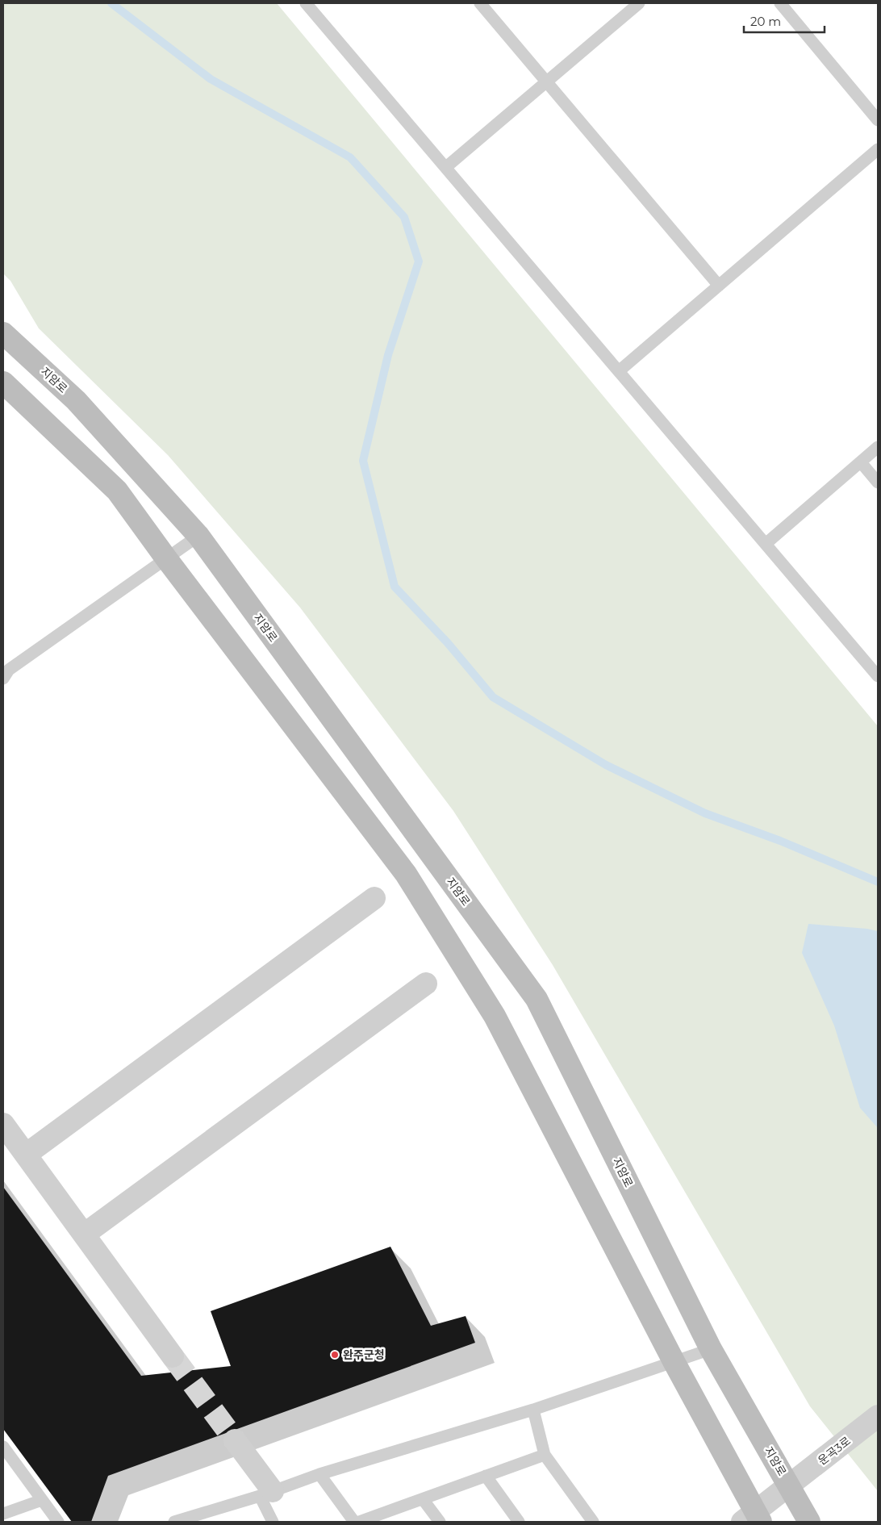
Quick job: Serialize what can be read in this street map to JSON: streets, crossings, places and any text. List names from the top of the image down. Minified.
{"streets":{"street":["지암로","운곡3로"]},"crossings":[["지암로","운곡3로"]],"places":["완주군청"],"scale_bar":"20 m"}
